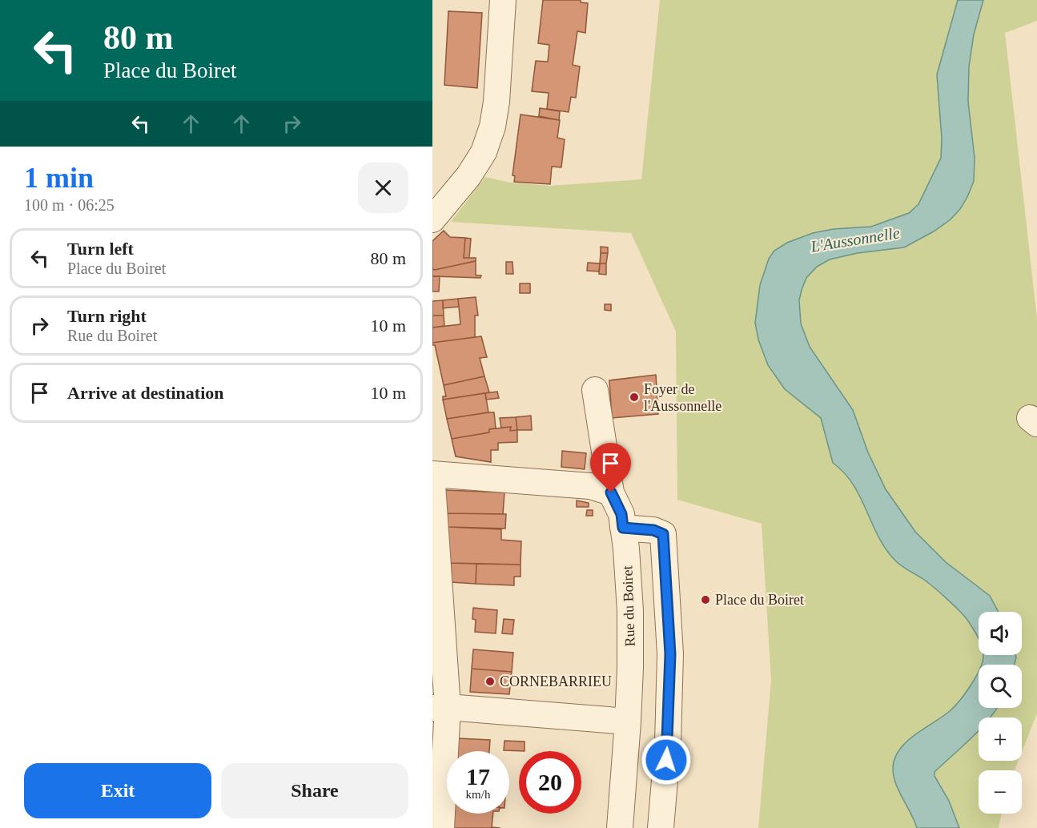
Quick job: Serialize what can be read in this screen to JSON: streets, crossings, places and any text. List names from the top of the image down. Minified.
{"streets":{"street":["Rue du Boiret"]},"water":["L'Aussonnelle"],"places":["Foyer de l'Aussonnelle","Place du Boiret","CORNEBARRIEU"],"page":{"turn":["80 m","Place du Boiret"],"heading":["1 min","100 m · 06:25"],"list":[{"name":"Turn left","note":"Place du Boiret","value":"80 m"},{"name":"Turn right","note":"Rue du Boiret","value":"10 m"},{"name":"Arrive at destination","value":"10 m"}],"map_buttons":["+","−"],"speed":"17 km/h","limit":"20","buttons":["Exit","Share"]}}
